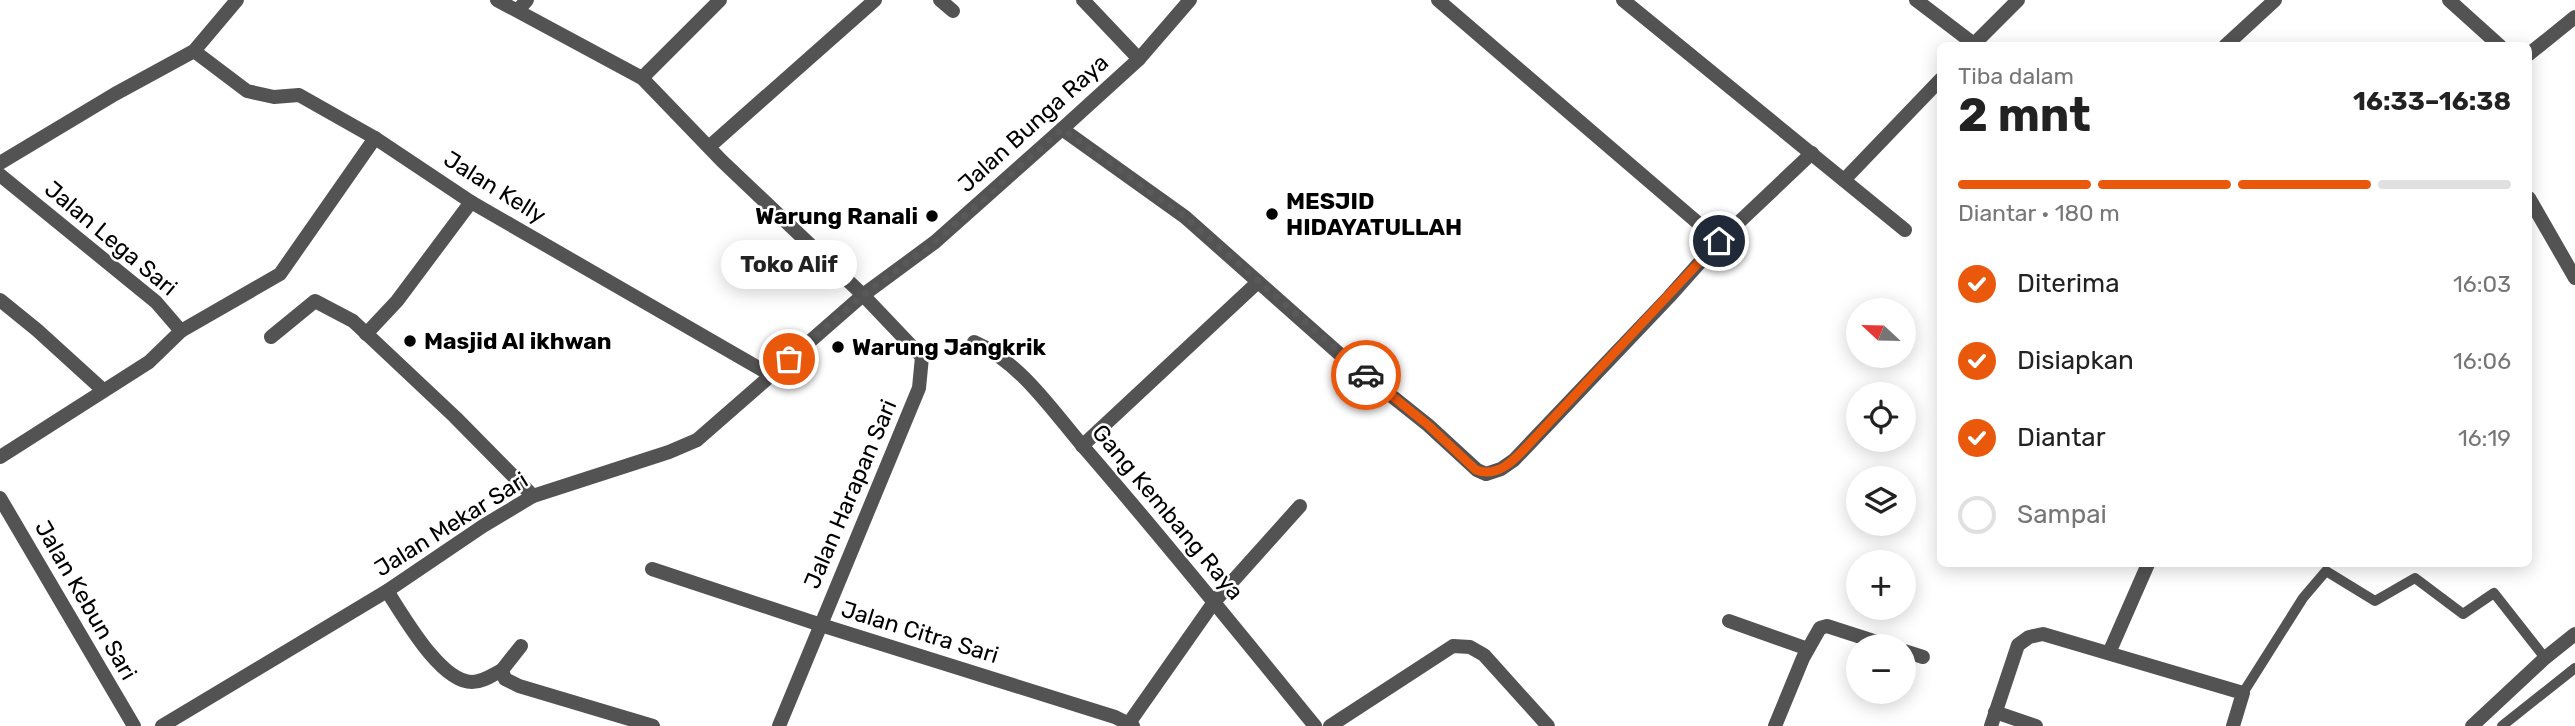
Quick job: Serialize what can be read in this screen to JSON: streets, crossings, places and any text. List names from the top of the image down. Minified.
{"streets":{"street":["Jalan Bunga Raya","Jalan Kelly","Jalan Lega Sari","Jalan Harapan Sari","Gang Kembang Raya","Jalan Mekar Sari","Jalan Kebun Sari","Jalan Citra Sari"]},"crossings":[["Jalan Bunga Raya","Jalan Harapan Sari"],["Jalan Bunga Raya","Jalan Mekar Sari"],["Jalan Kelly","Jalan Mekar Sari"],["Jalan Harapan Sari","Jalan Mekar Sari"],["Jalan Harapan Sari","Jalan Citra Sari"]],"places":["MESJID HIDAYATULLAH","Warung Ranali","Masjid Al ikhwan","Warung Jangkrik","Toko Alif"],"north":"left","page":{"heading":["2 mnt","Tiba dalam","16:33–16:38"],"bar":"Diantar · 180 m","bubble":"Toko Alif","list":[["Diterima","16:03"],["Disiapkan","16:06"],["Diantar","16:19"],"Sampai"],"map_buttons":["+","−"]}}
